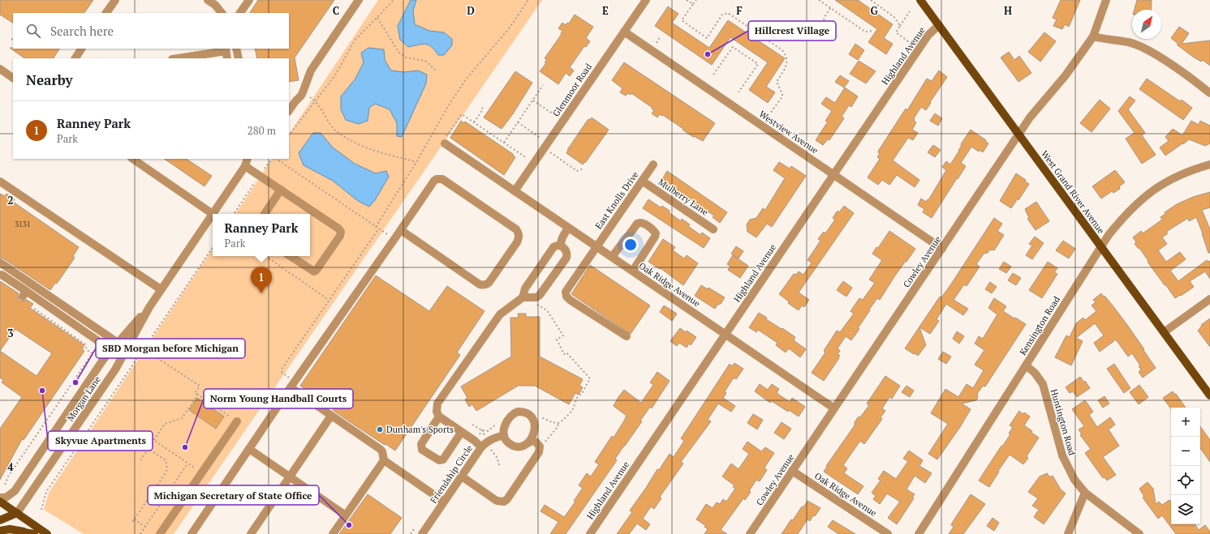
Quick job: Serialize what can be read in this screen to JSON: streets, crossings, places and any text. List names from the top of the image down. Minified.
{"streets":{"main road":["West Grand River Avenue"],"street":["Highland Avenue","Glenmoor Road","Westview Avenue","Mulberry Lane","East Knolls Drive","Cowley Avenue","Oak Ridge Avenue","Kensington Road","Morgan Lane","Huntington Road","Friendship Circle"]},"crossings":[["Highland Avenue","Westview Avenue"],["Highland Avenue","West Grand River Avenue"],["Highland Avenue","Oak Ridge Avenue"],["Glenmoor Road","Westview Avenue"],["Glenmoor Road","Oak Ridge Avenue"],["Westview Avenue","Cowley Avenue"],["West Grand River Avenue","Cowley Avenue"],["West Grand River Avenue","Kensington Road"],["Mulberry Lane","East Knolls Drive"],["East Knolls Drive","Oak Ridge Avenue"],["Cowley Avenue","Oak Ridge Avenue"],["Kensington Road","Huntington Road"]],"places":["Hillcrest Village","SBD Morgan before Michigan","Skyvue Apartments","Dunham's Sports","Norm Young Handball Courts","Michigan Secretary of State Office"],"house_numbers":["3131"],"north":"top right","page":{"search":"Search here","heading":"Nearby","list":[{"mark":"1","name":"Ranney Park","note":"Park","value":"280 m"}],"popup":["Ranney Park","Park"],"pins":"1","map_buttons":["+","−"]},"grid":{"columns":["C","D","E","F","G","H"],"rows":["2","3","4"]}}
